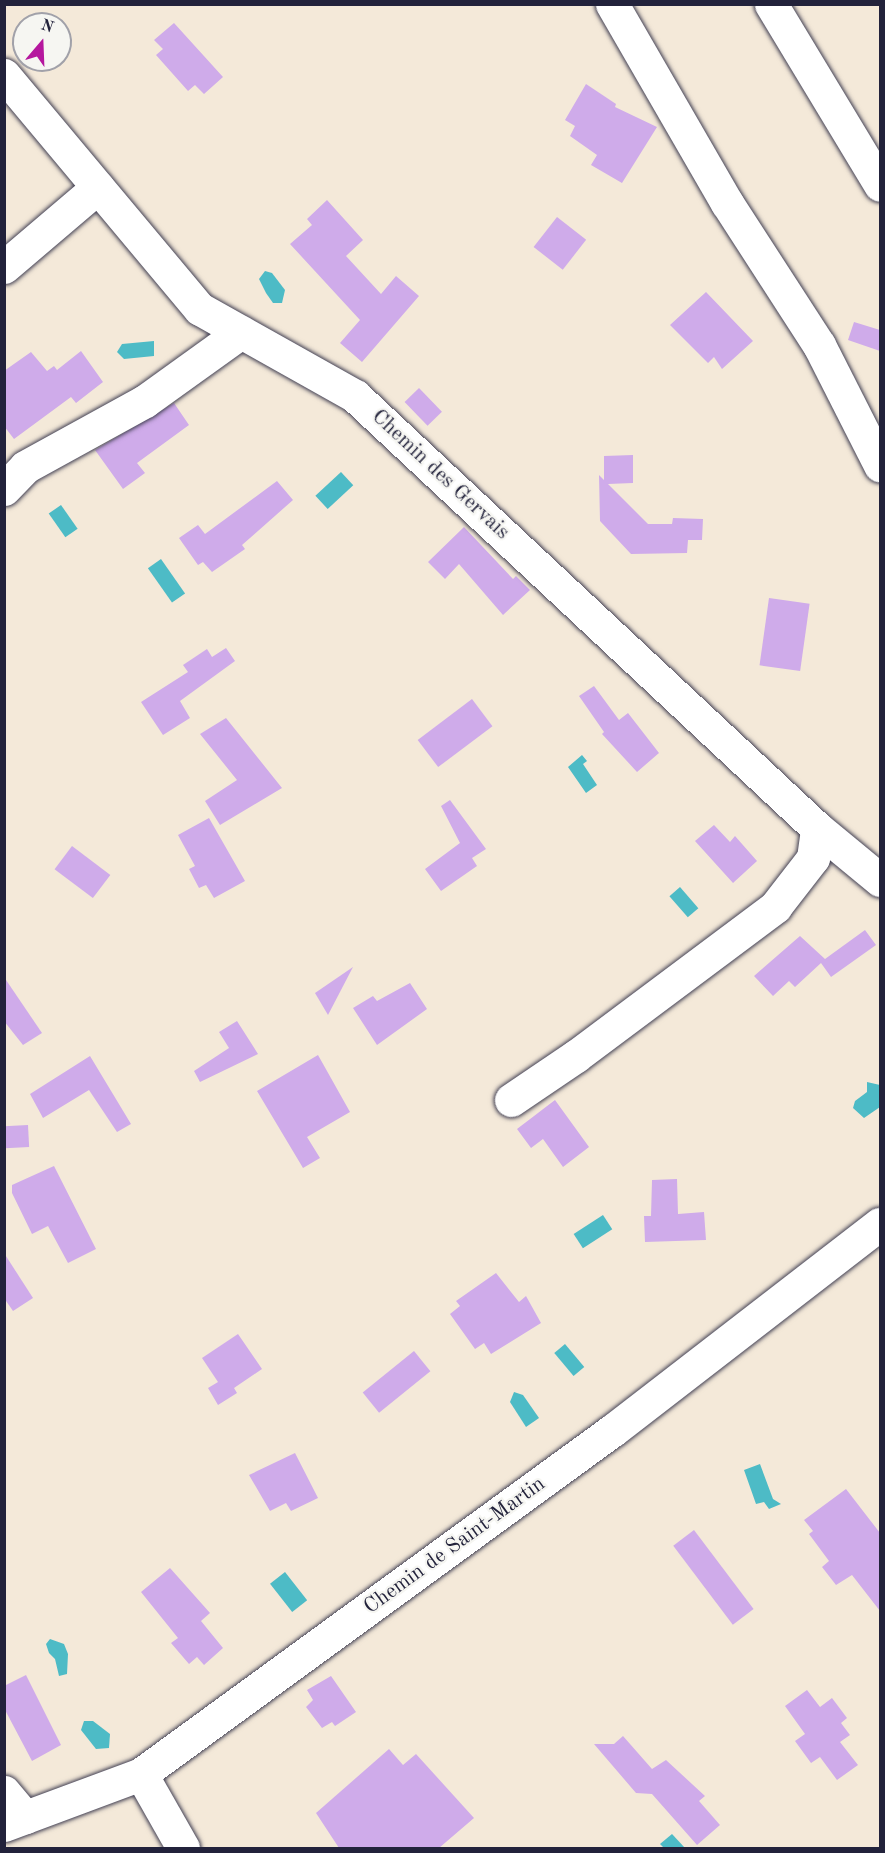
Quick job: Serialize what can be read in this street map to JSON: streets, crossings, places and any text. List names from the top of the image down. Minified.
{"streets":{"street":["Chemin des Gervais","Chemin de Saint-Martin"]},"north":"top"}
